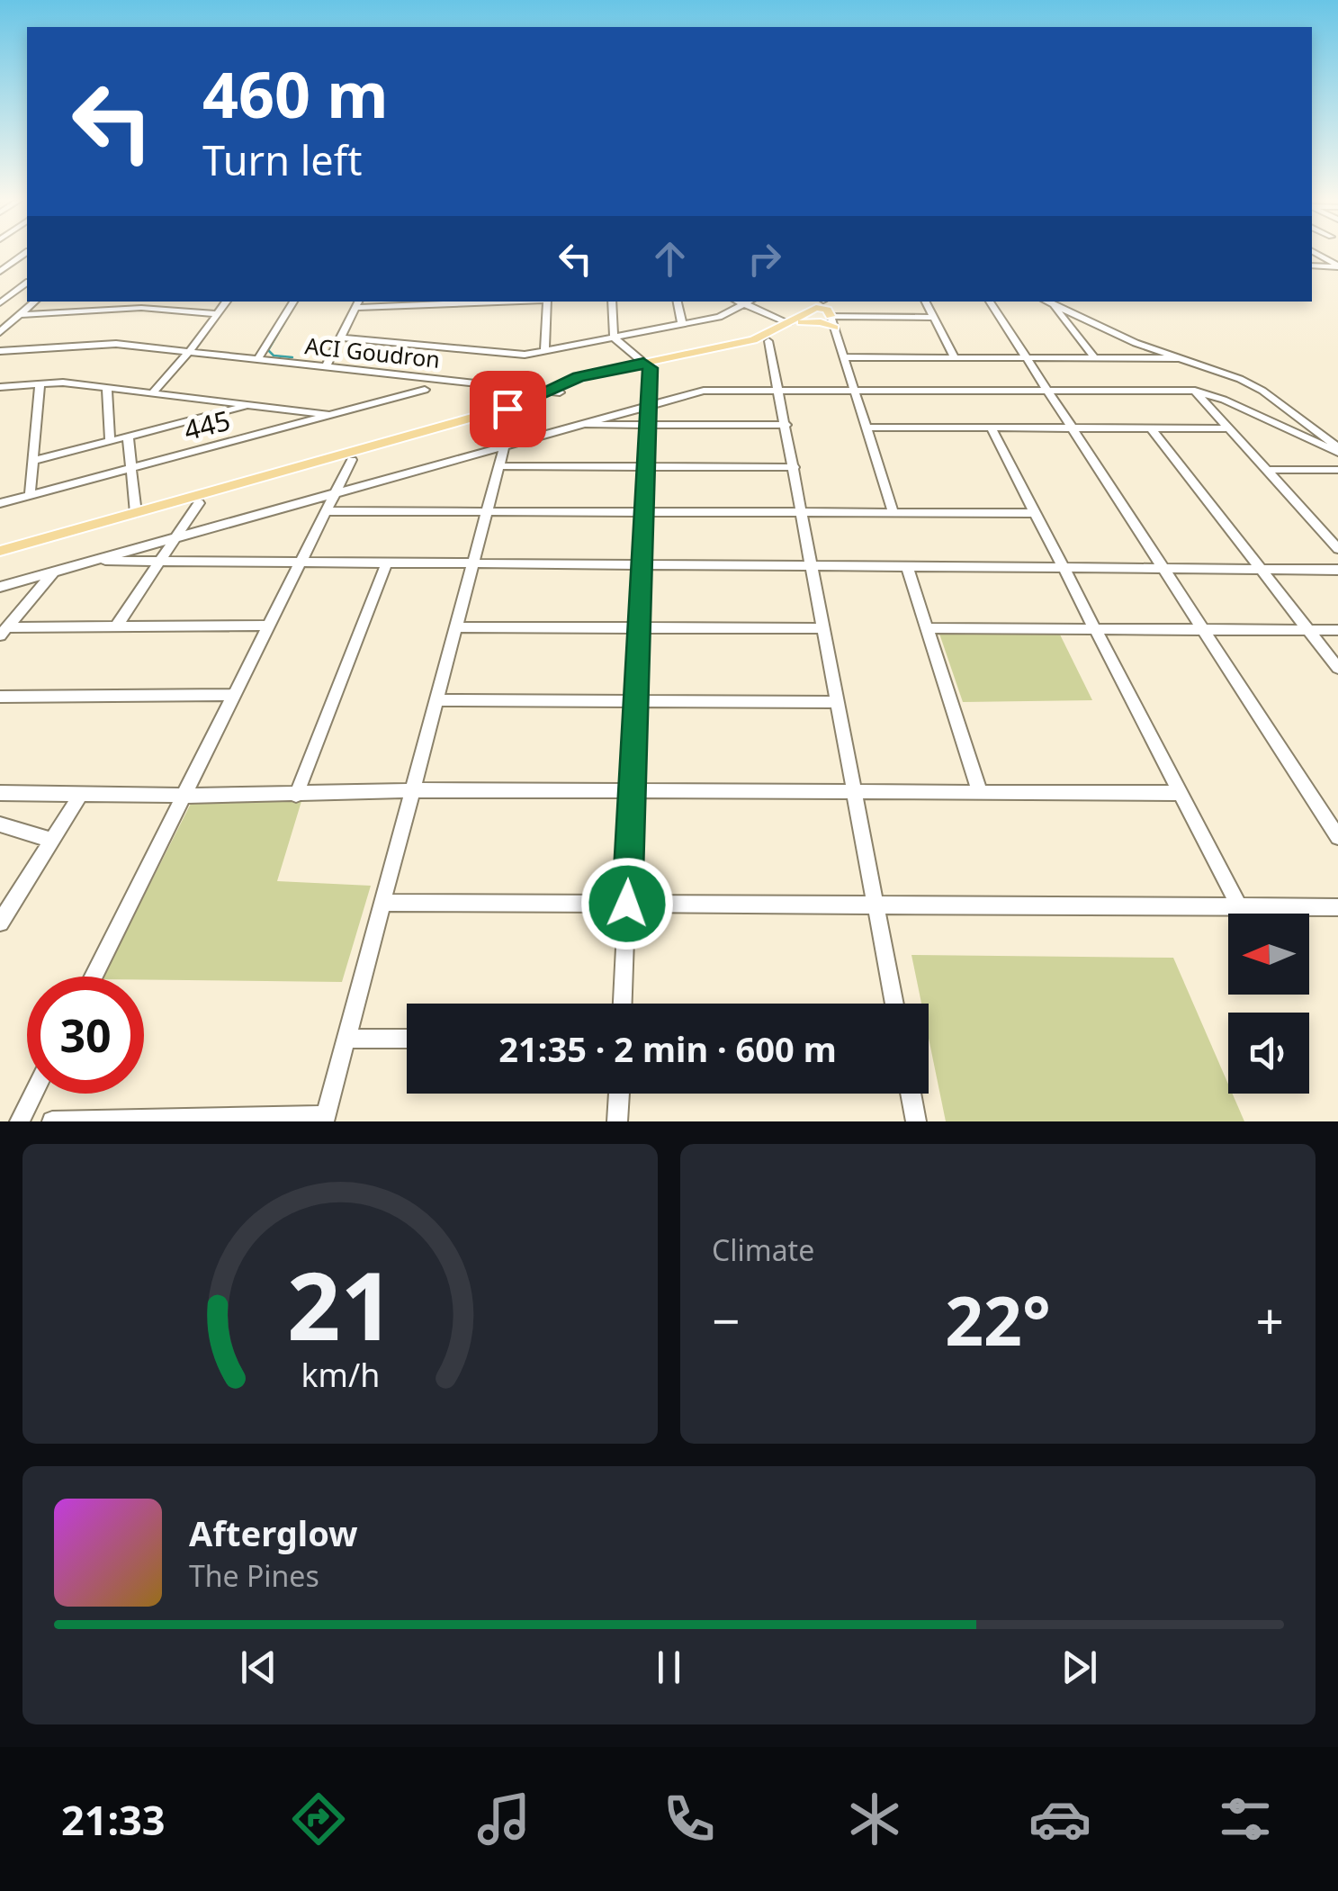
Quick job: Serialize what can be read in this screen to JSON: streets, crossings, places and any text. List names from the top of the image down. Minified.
{"streets":{"street":["ACI Goudron","445"]},"north":"left","page":{"turn":["460 m","Turn left"],"limit":"30","trip":"21:35 · 2 min · 600 m","tile":"Climate","heat":["−","22°","+"],"song":["Afterglow","The Pines"],"tabs":"21:33","gauge":["21","km/h"]}}
